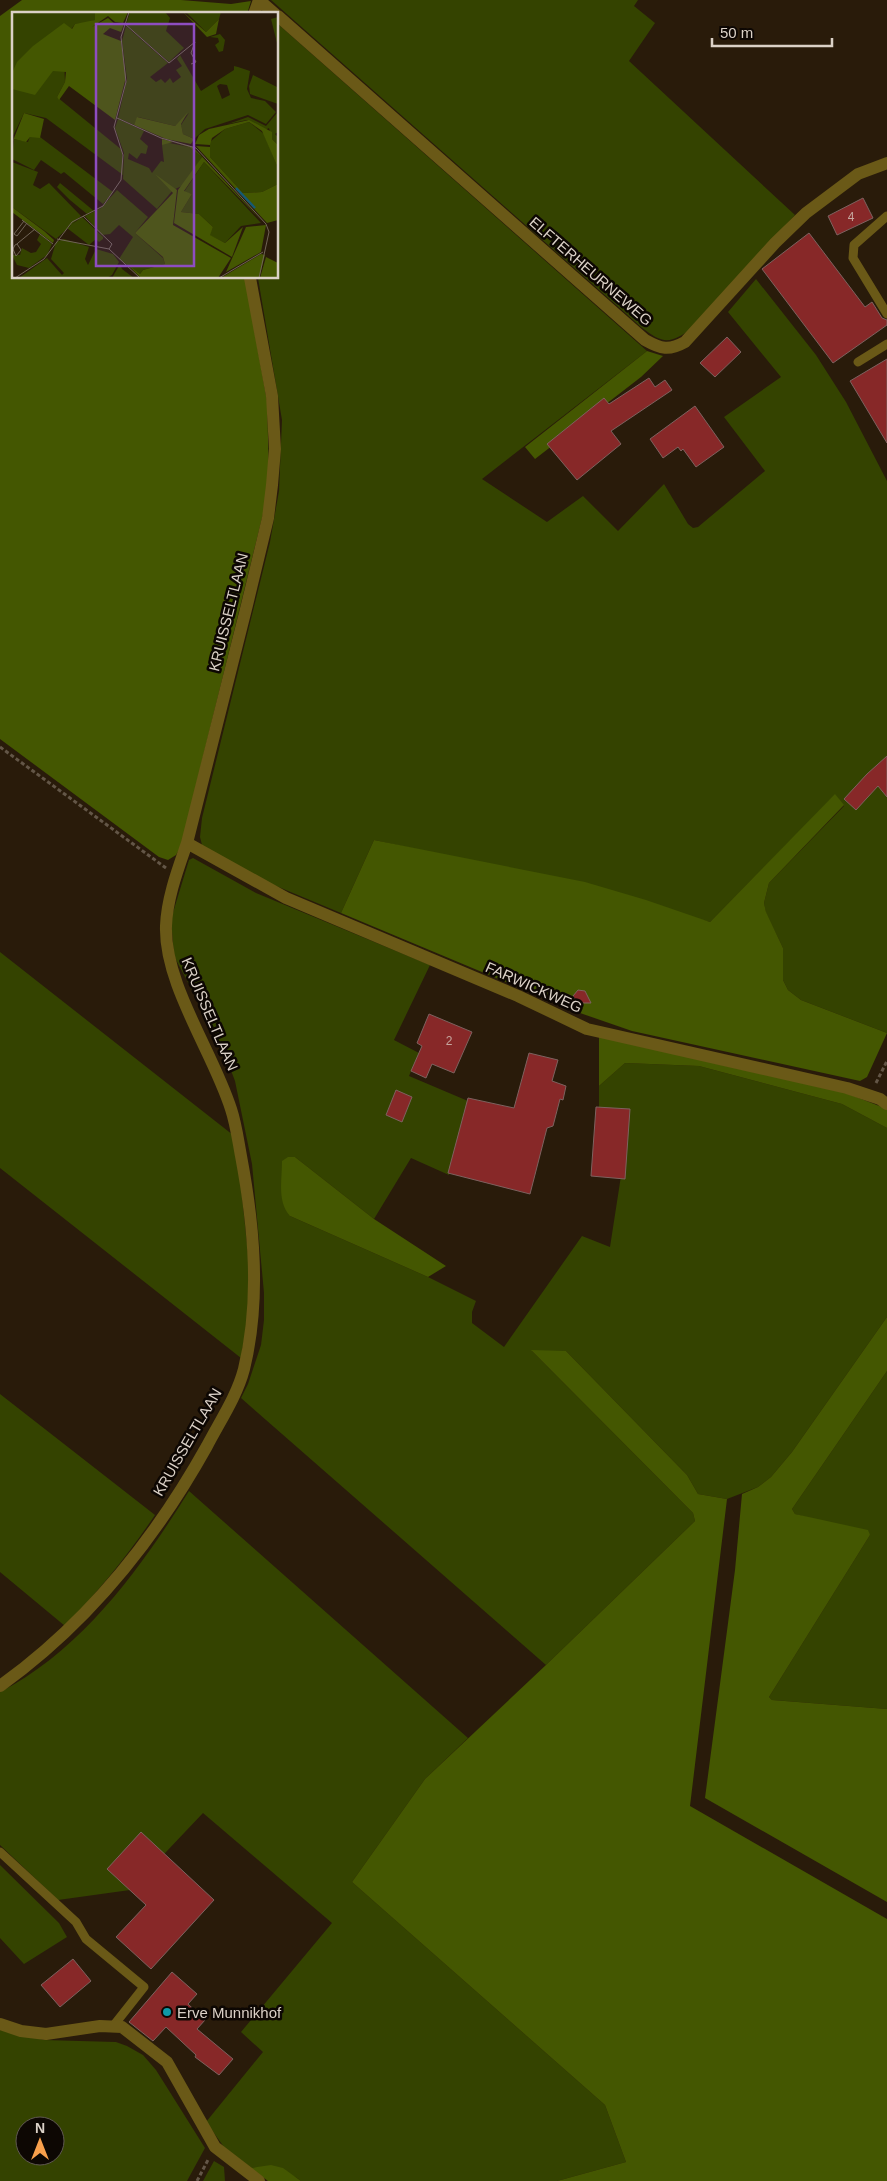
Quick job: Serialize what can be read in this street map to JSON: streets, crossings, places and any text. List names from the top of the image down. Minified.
{"streets":{"street":["ELFTERHEURNEWEG","KRUISSELTLAAN","FARWICKWEG"]},"crossings":[["KRUISSELTLAAN","FARWICKWEG"]],"places":["Erve Munnikhof"],"house_numbers":["4","2"],"scale_bar":"50 m","north":"top"}
